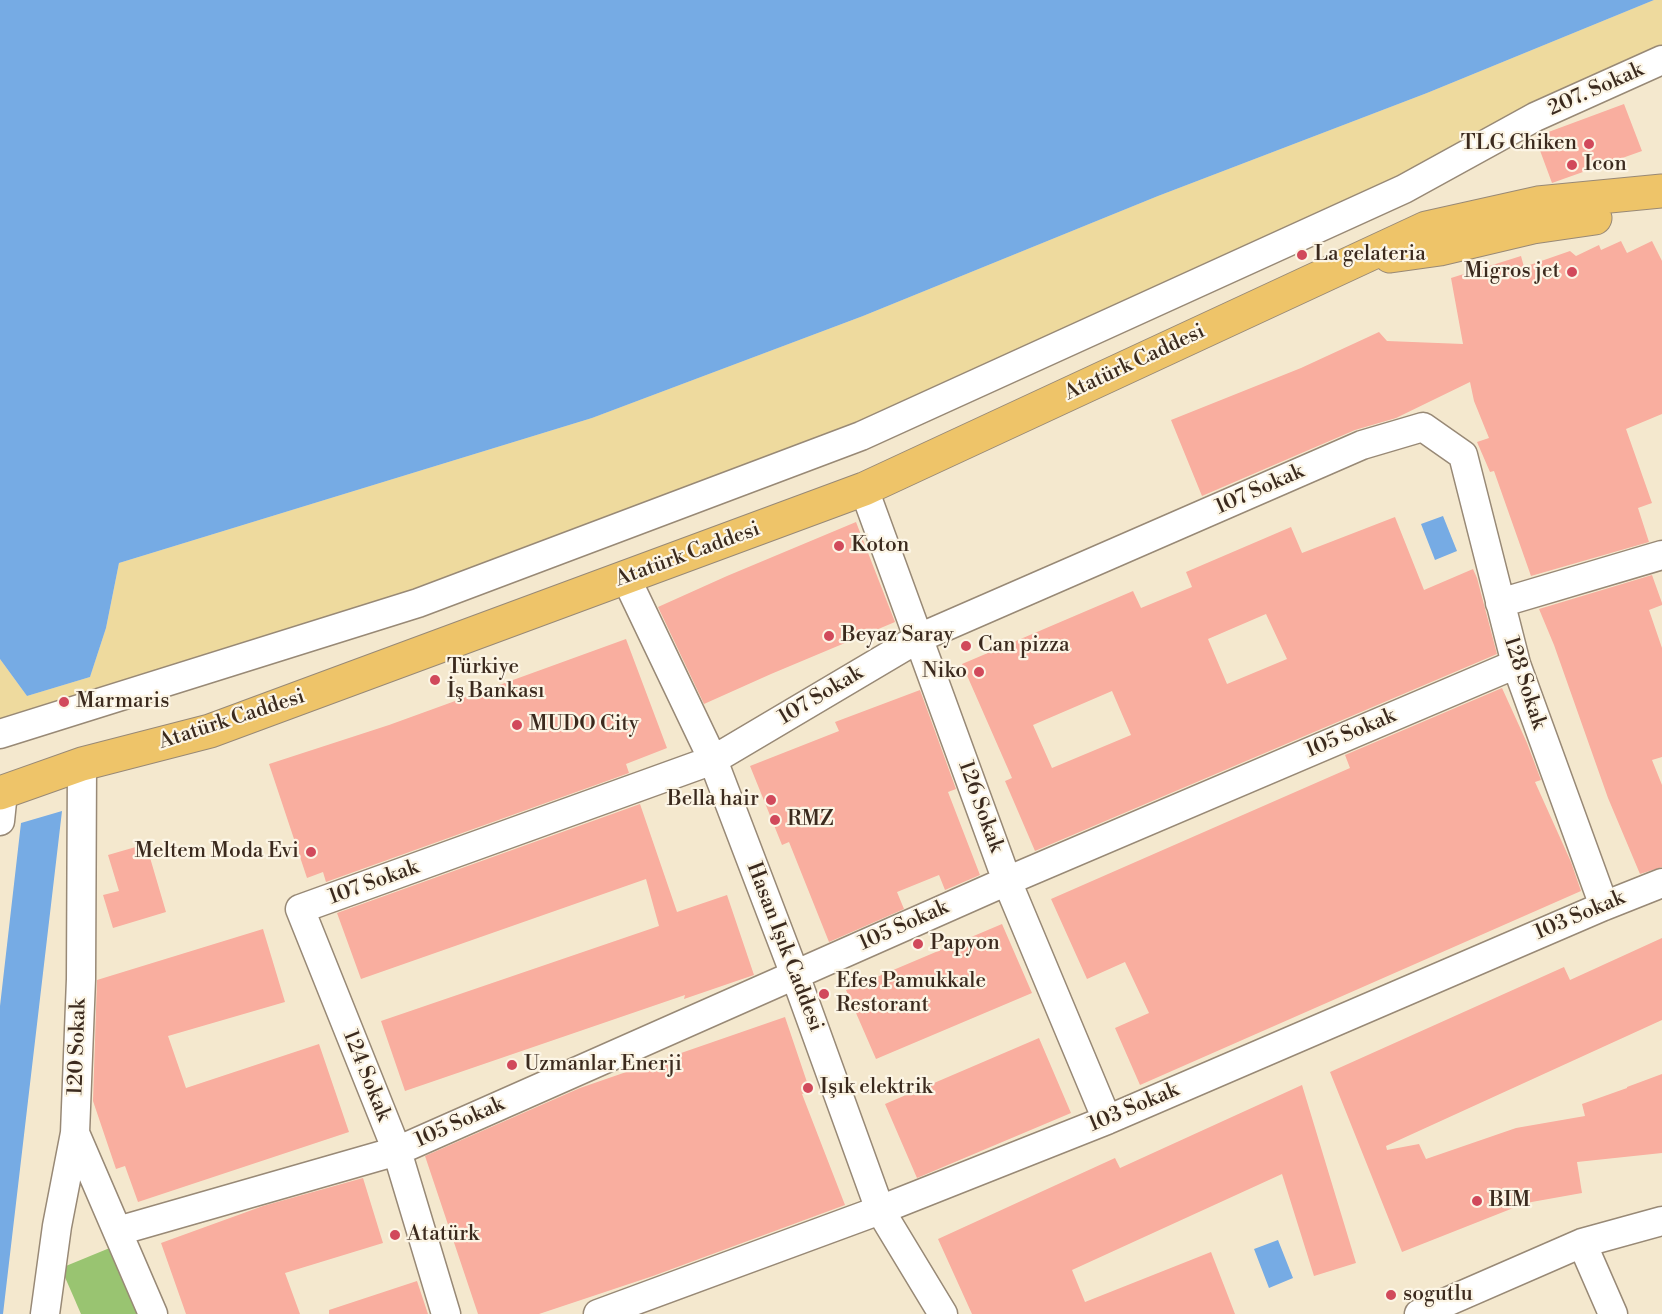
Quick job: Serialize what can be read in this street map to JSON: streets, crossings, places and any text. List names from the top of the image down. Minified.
{"streets":{"main road":["Atatürk Caddesi"],"street":["207. Sokak","107 Sokak","128 Sokak","105 Sokak","126 Sokak","103 Sokak","Hasan Işık Caddesi","120 Sokak","124 Sokak"]},"crossings":[["Atatürk Caddesi","126 Sokak"],["Atatürk Caddesi","Hasan Işık Caddesi"],["Atatürk Caddesi","120 Sokak"],["107 Sokak","128 Sokak"],["107 Sokak","126 Sokak"],["107 Sokak","Hasan Işık Caddesi"],["107 Sokak","124 Sokak"],["128 Sokak","105 Sokak"],["128 Sokak","103 Sokak"],["105 Sokak","126 Sokak"],["105 Sokak","Hasan Işık Caddesi"],["105 Sokak","120 Sokak"],["105 Sokak","124 Sokak"],["126 Sokak","103 Sokak"],["103 Sokak","Hasan Işık Caddesi"]],"places":["TLG Chiken","Icon","La gelateria","Migros jet","Koton","Beyaz Saray","Can pizza","Niko","Türkiye İş Bankası","Marmaris","MUDO City","Bella hair","RMZ","Meltem Moda Evi","Papyon","Efes Pamukkale Restorant","Uzmanlar Enerji","Işık elektrik","BIM","Atatürk","sogutlu"]}
